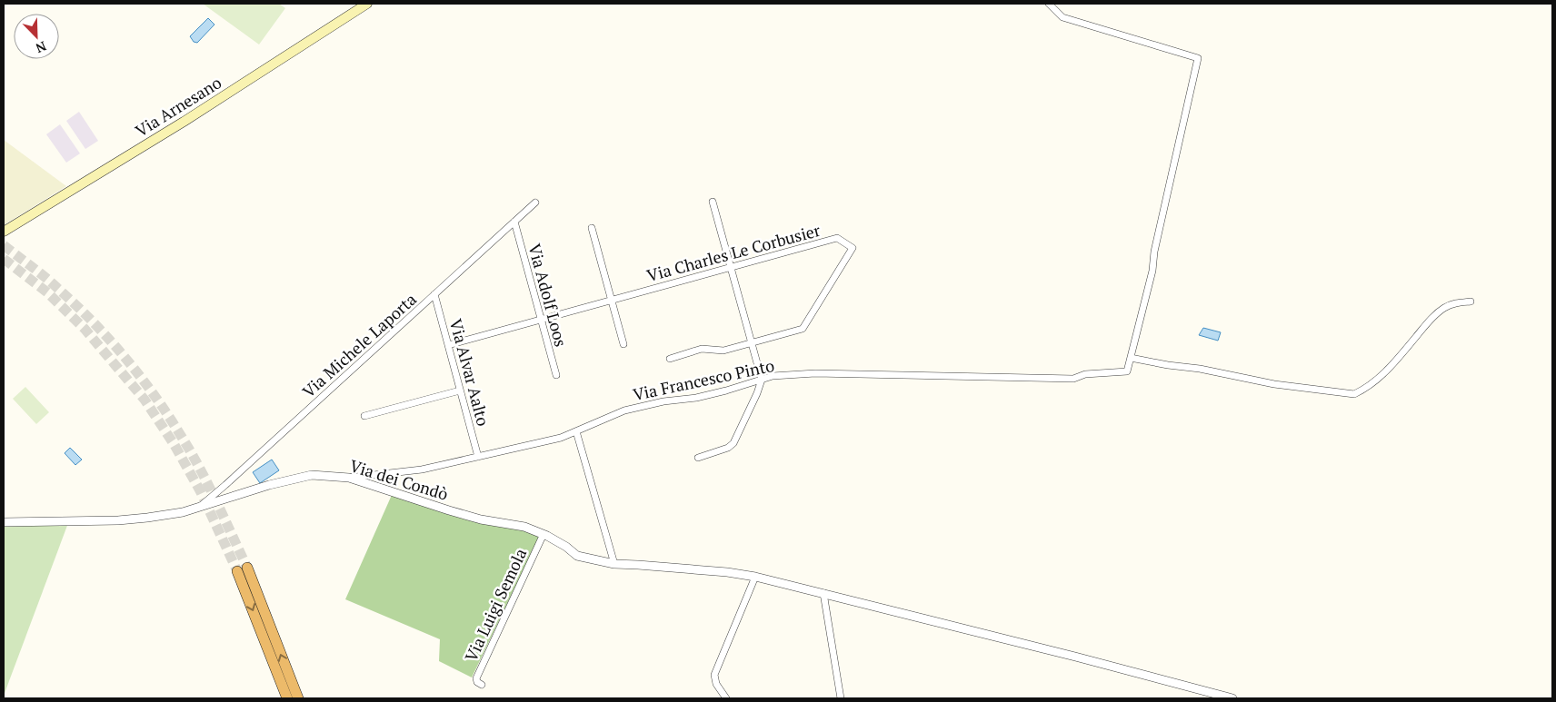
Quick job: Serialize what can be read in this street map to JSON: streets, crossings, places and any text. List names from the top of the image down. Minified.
{"streets":{"main road":["Via Arnesano"],"street":["Via Charles Le Corbusier","Via Adolf Loos","Via Michele Laporta","Via Alvar Aalto","Via Francesco Pinto","Via dei Condò","Via Luigi Semola"]},"crossings":[["Via Charles Le Corbusier","Via Adolf Loos"],["Via Charles Le Corbusier","Via Alvar Aalto"],["Via Adolf Loos","Via Michele Laporta"],["Via Michele Laporta","Via Alvar Aalto"],["Via Michele Laporta","Via dei Condò"],["Via Alvar Aalto","Via Francesco Pinto"],["Via Francesco Pinto","Via dei Condò"],["Via dei Condò","Via Luigi Semola"]],"north":"bottom right"}
